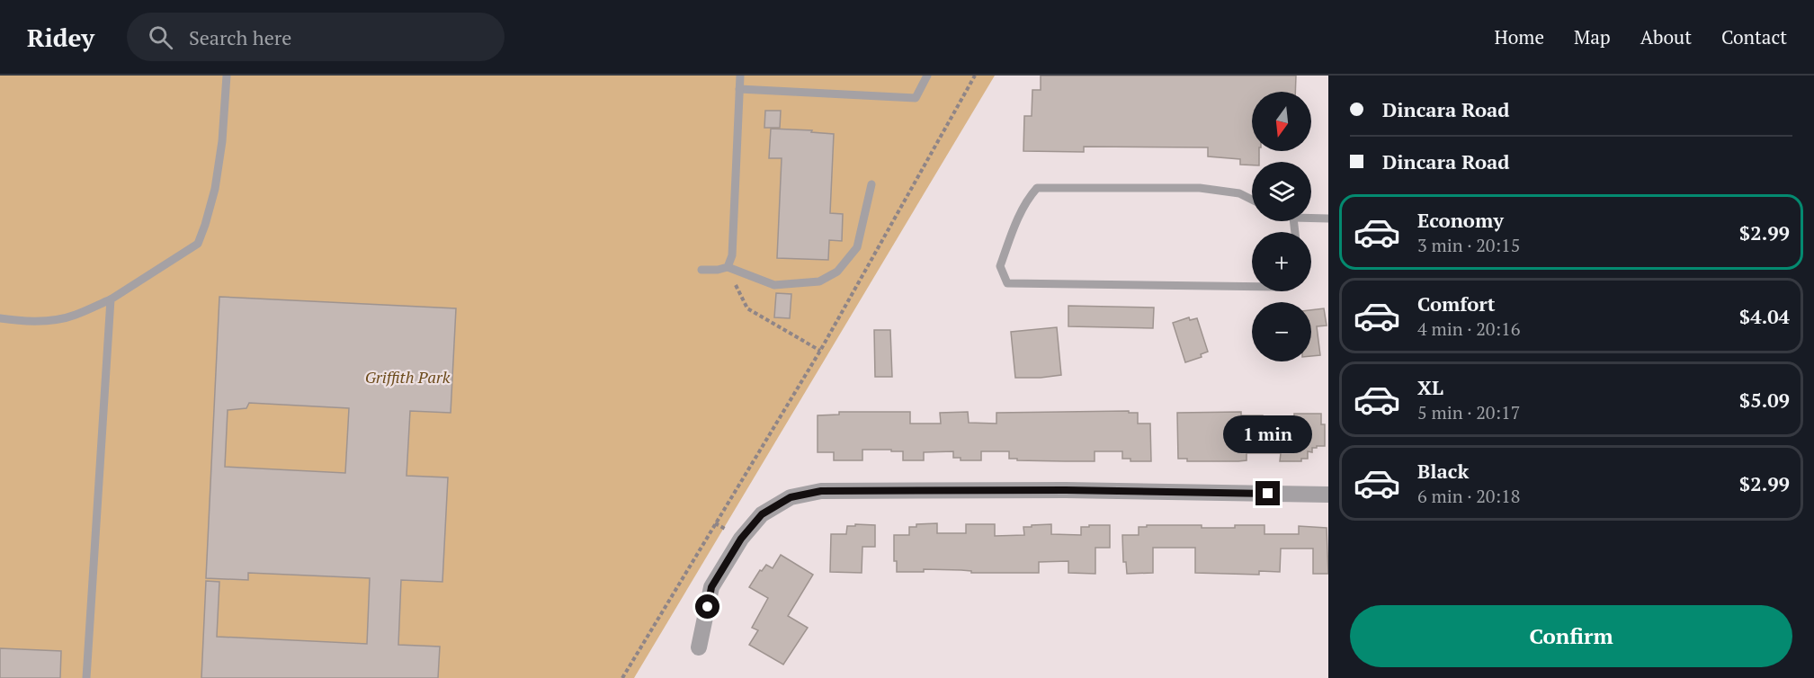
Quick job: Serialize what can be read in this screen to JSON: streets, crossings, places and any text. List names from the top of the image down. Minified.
{"parks":["Griffith Park"],"north":"bottom","page":{"header":"Ridey","search":"Search here","nav":["Home","Map","About","Contact"],"banner":["Dincara Road","Dincara Road"],"map_buttons":["+","−"],"list":[{"name":"Economy","note":"3 min · 20:15","value":"$2.99"},{"name":"Comfort","note":"4 min · 20:16","value":"$4.04"},{"name":"XL","note":"5 min · 20:17","value":"$5.09"},{"name":"Black","note":"6 min · 20:18","value":"$2.99"}],"bubble":"1 min","buttons":"Confirm"}}
